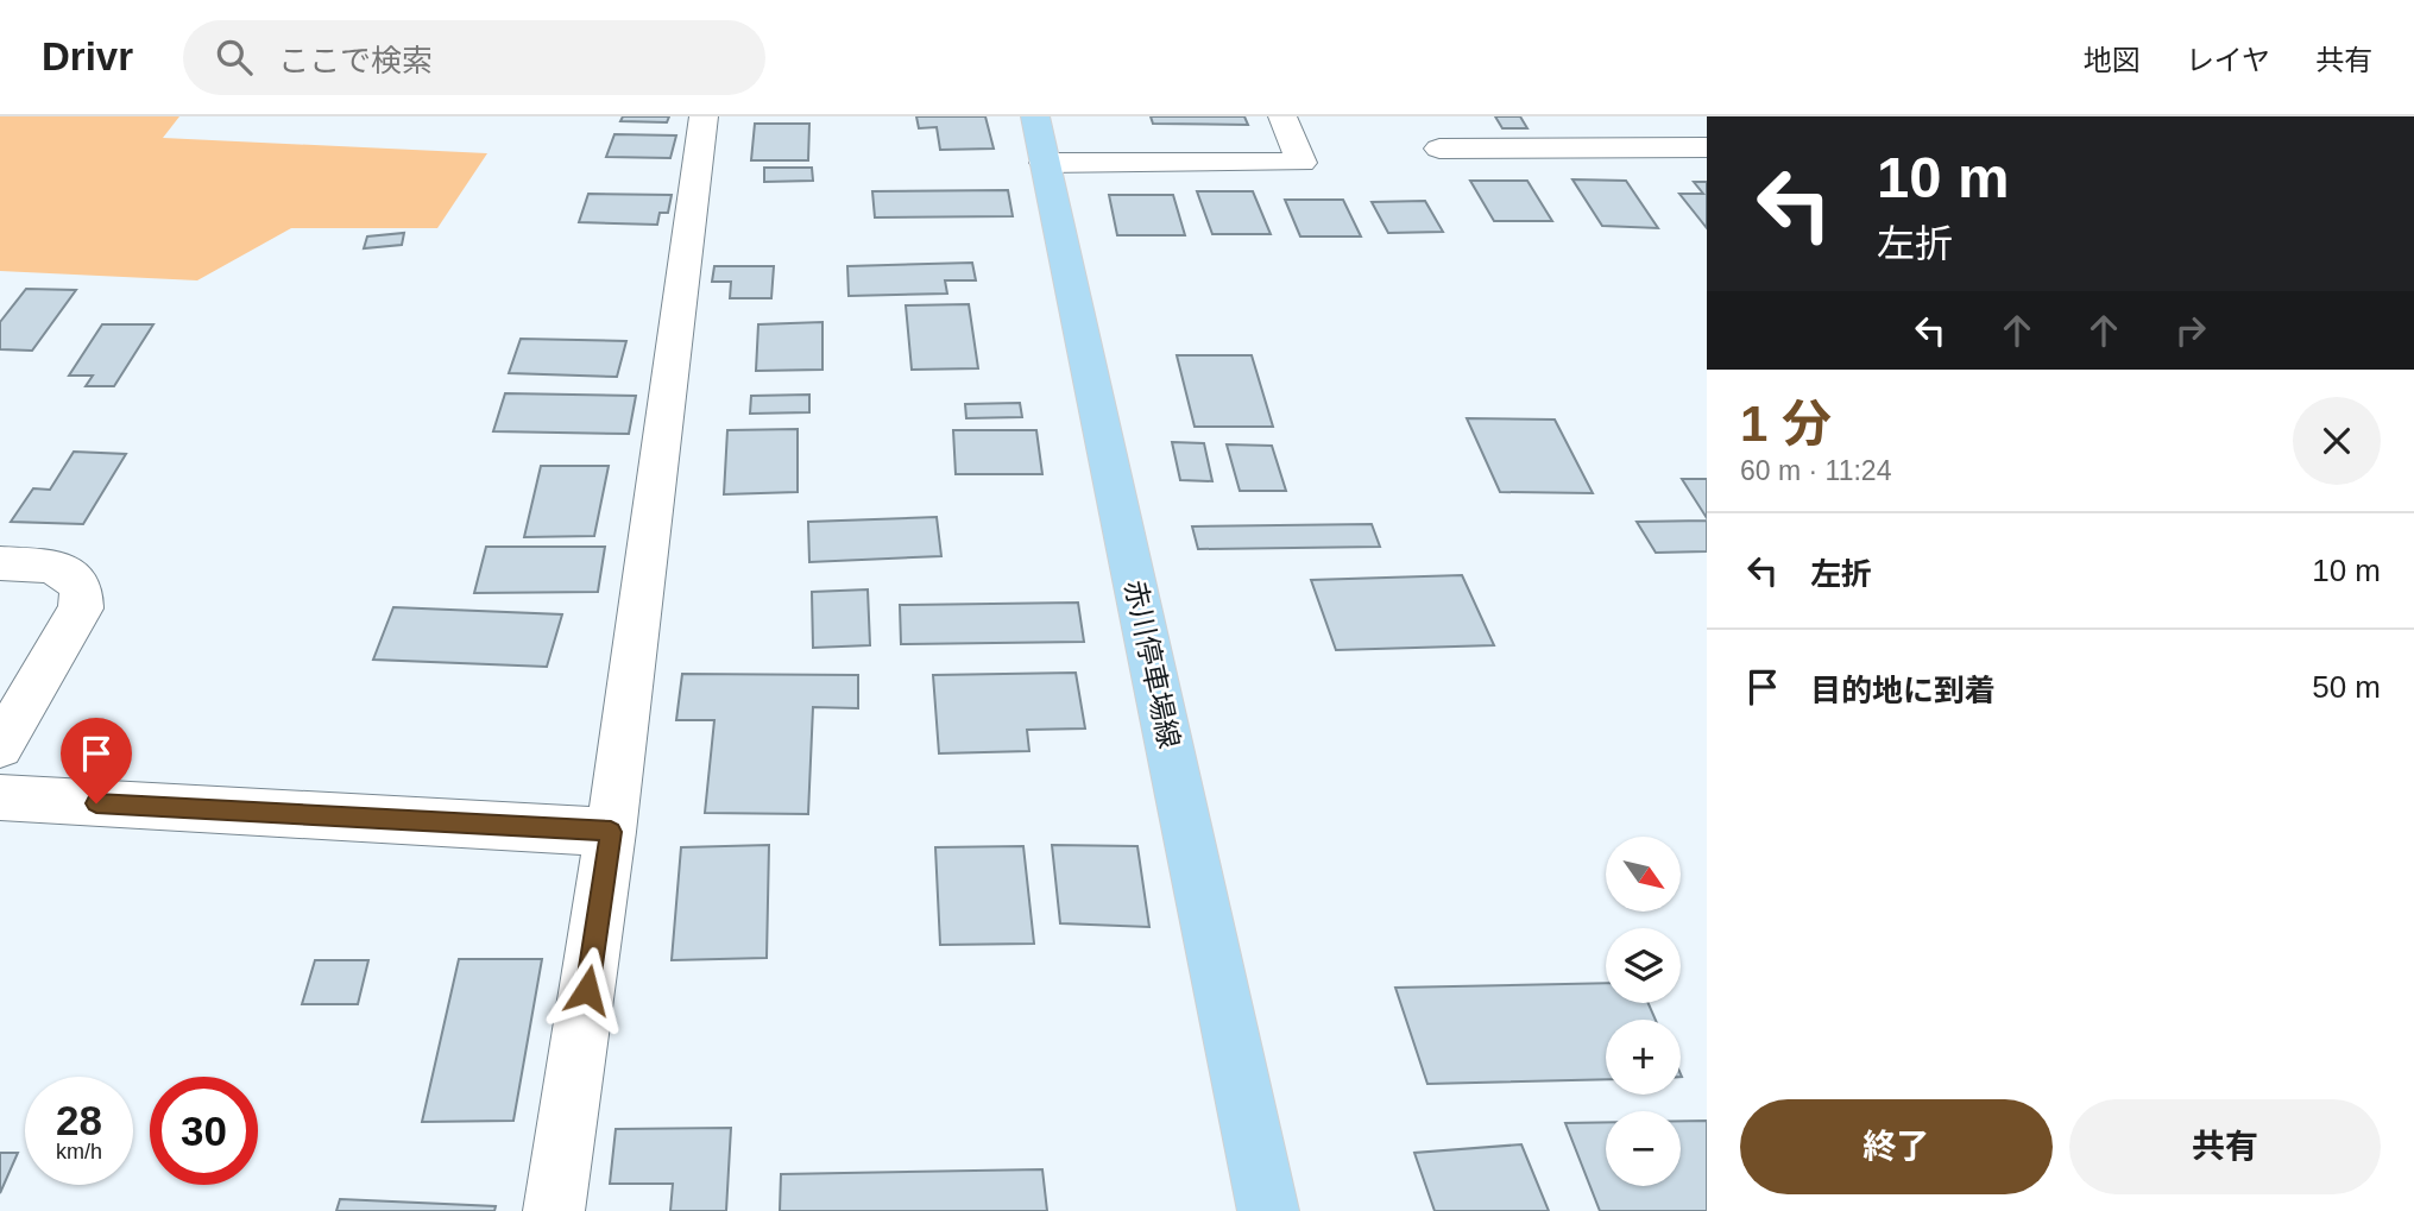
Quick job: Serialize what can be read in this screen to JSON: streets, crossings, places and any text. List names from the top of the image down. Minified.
{"streets":{"main road":["赤川停車場線"]},"north":"bottom right","page":{"header":"Drivr","search":"ここで検索","nav":["地図","レイヤ","共有"],"turn":["10 m","左折"],"heading":["1 分","60 m · 11:24"],"list":[{"name":"左折","value":"10 m"},{"name":"目的地に到着","value":"50 m"}],"map_buttons":["+","−"],"speed":"28 km/h","limit":"30","buttons":["終了","共有"]}}
